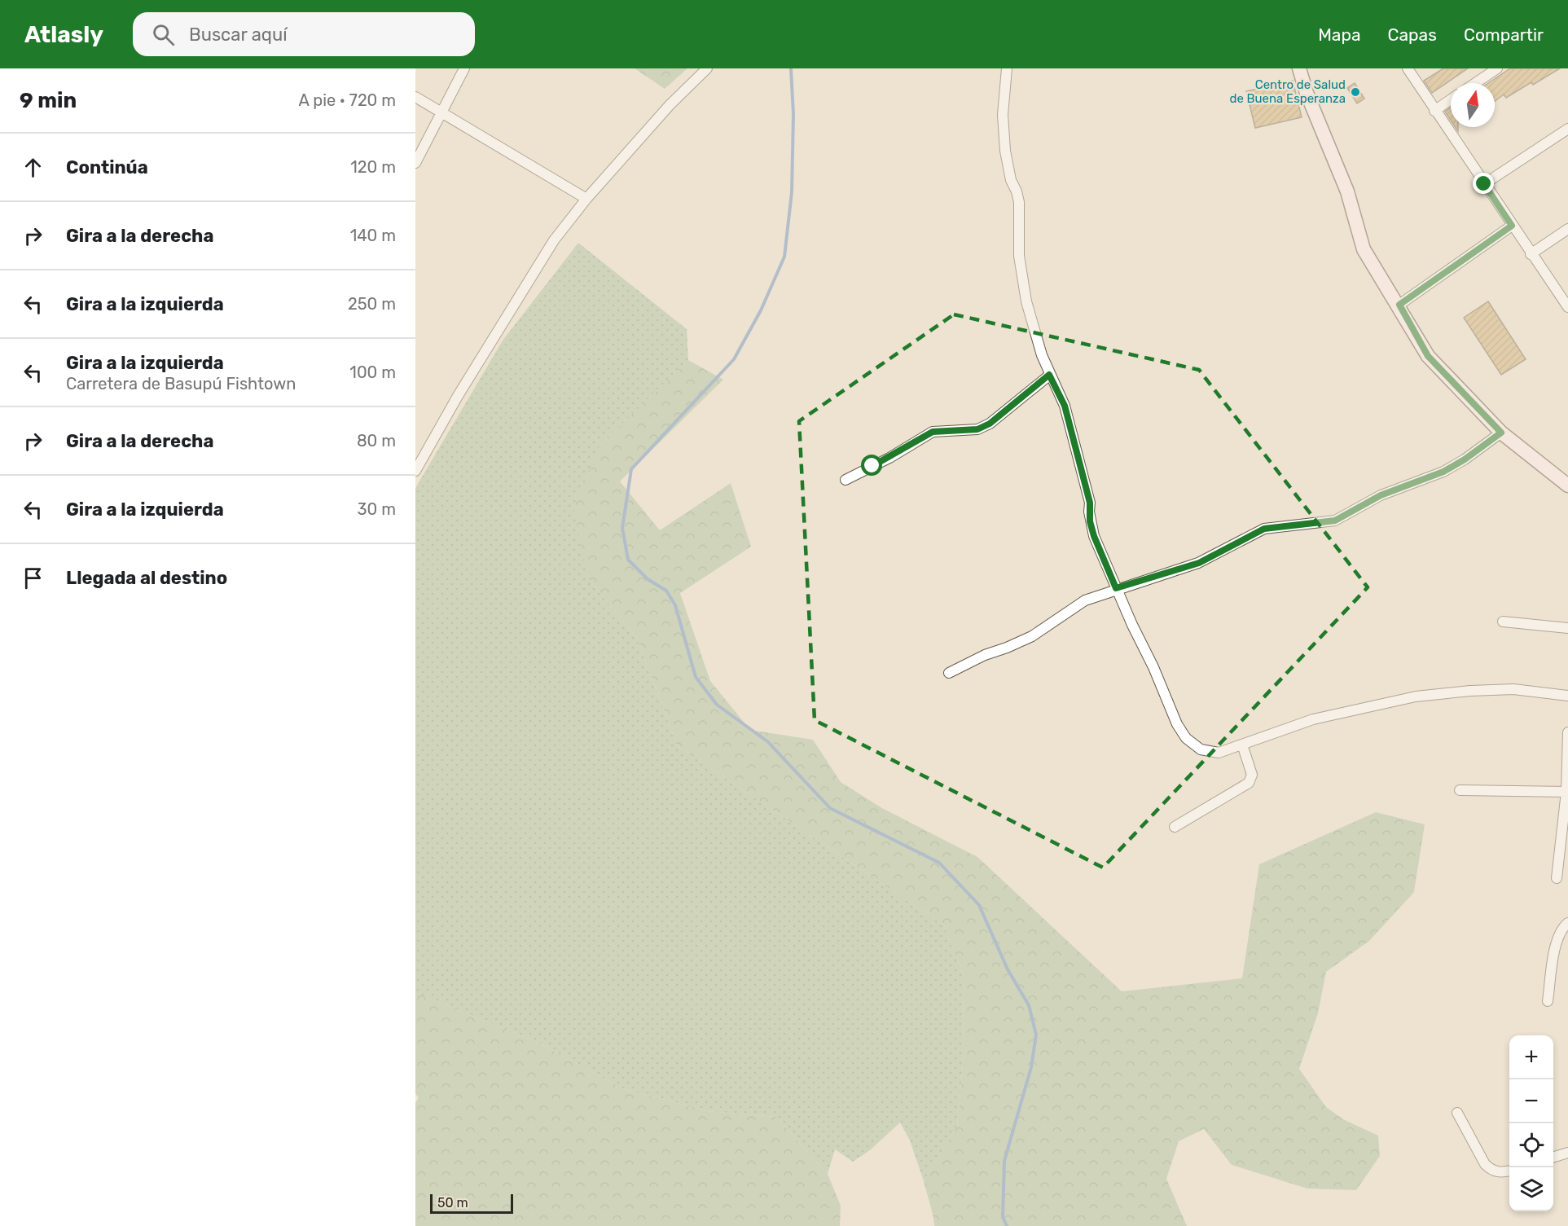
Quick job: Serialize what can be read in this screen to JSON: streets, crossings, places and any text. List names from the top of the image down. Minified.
{"places":["Centro de Salud de Buena Esperanza"],"scale_bar":"50 m","north":"top","page":{"header":"Atlasly","search":"Buscar aquí","nav":["Mapa","Capas","Compartir"],"heading":["9 min","A pie · 720 m"],"list":[["Continúa","120 m"],["Gira a la derecha","140 m"],["Gira a la izquierda","250 m"],["Gira a la izquierda","Carretera de Basupú Fishtown","100 m"],["Gira a la derecha","80 m"],["Gira a la izquierda","30 m"],"Llegada al destino"],"map_buttons":["+","−"],"scale":"50 m"}}
